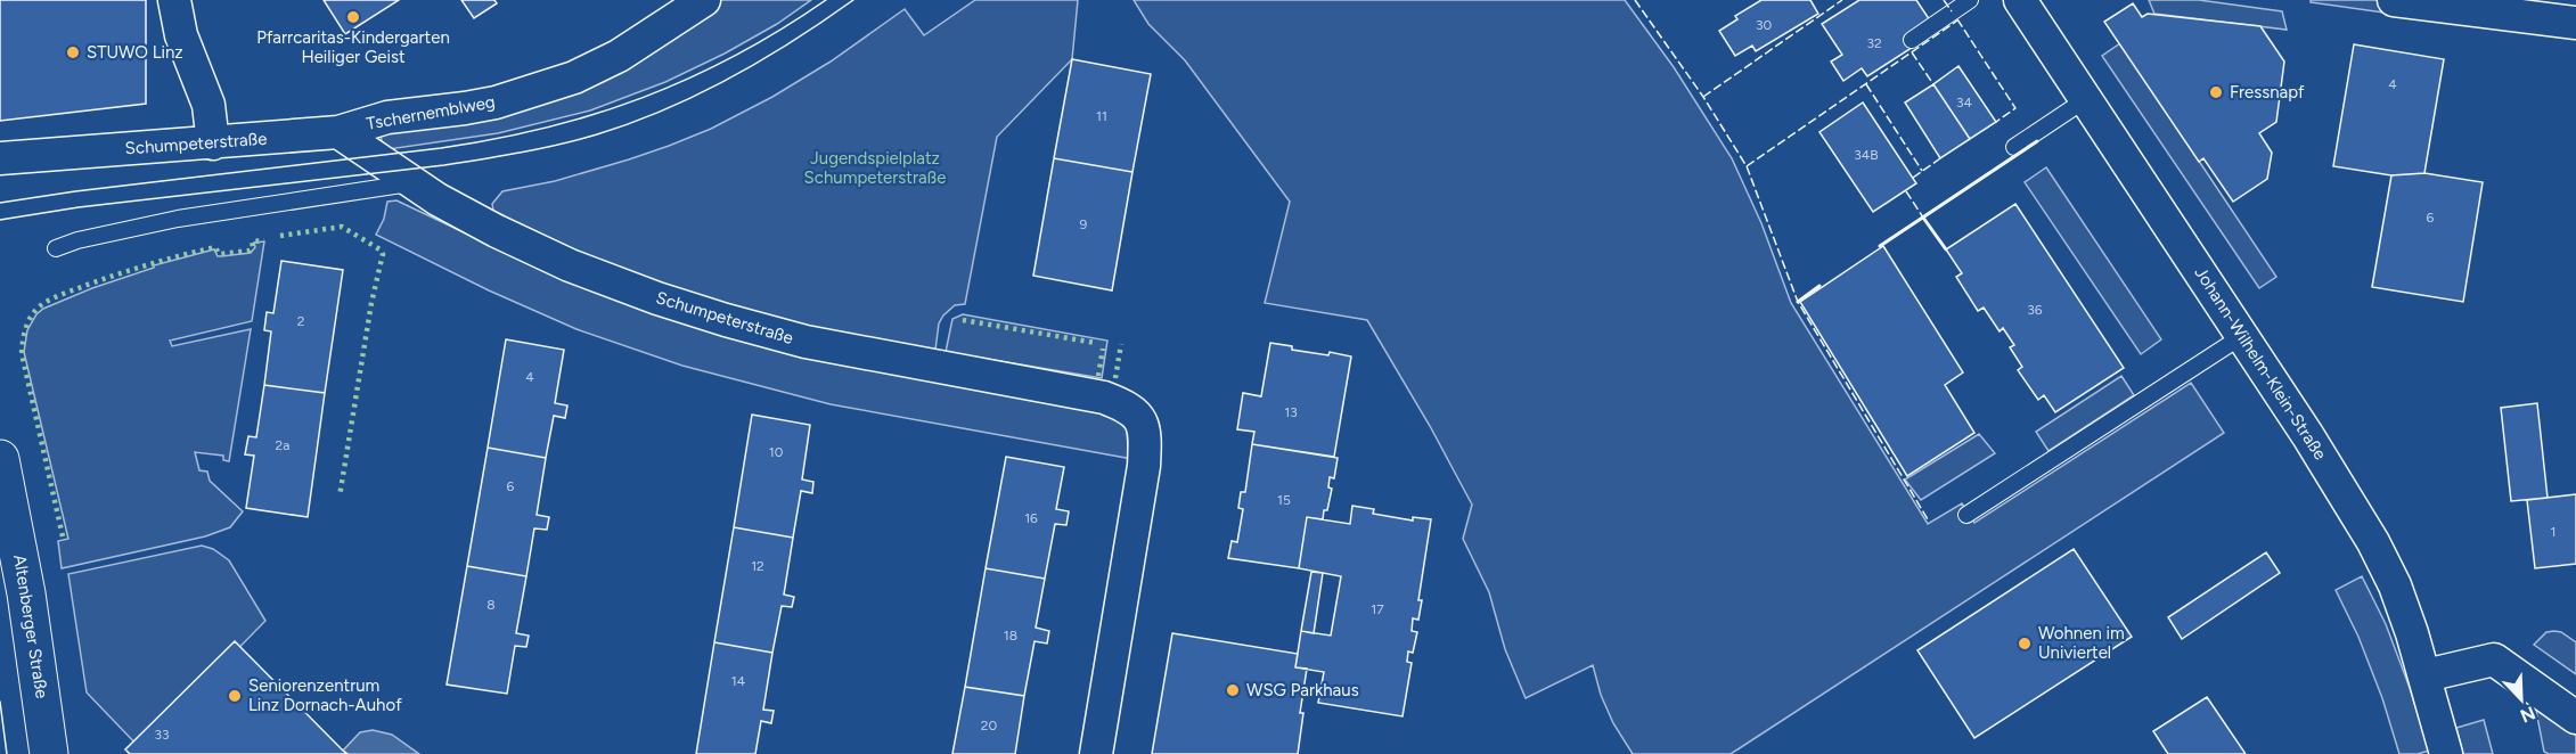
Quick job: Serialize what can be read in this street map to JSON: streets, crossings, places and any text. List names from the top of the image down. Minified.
{"streets":{"street":["Tschernemblweg","Schumpeterstraße","Johann-Wilhelm-Klein-Straße","Altenberger Straße"]},"crossings":[["Tschernemblweg","Schumpeterstraße"]],"parks":["Jugendspielplatz Schumpeterstraße"],"places":["Pfarrcaritas-Kindergarten Heiliger Geist","STUWO Linz","Fressnapf","Wohnen im Univiertel","WSG Parkhaus","Seniorenzentrum Linz Dornach-Auhof"],"house_numbers":["30","32","4","34","11","34B","6","9","36","2","4","13","2a","10","6","15","16","1","12","8","17","18","14","20","33"],"north":"bottom right"}
